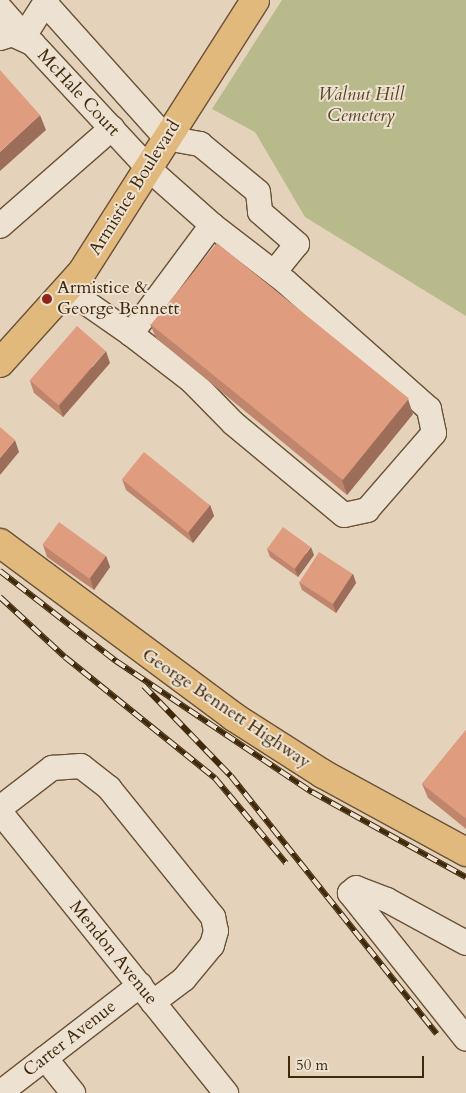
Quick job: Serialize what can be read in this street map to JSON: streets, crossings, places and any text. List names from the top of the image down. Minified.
{"streets":{"main road":["Armistice Boulevard","George Bennett Highway"],"street":["McHale Court","Mendon Avenue","Carter Avenue"]},"crossings":[["McHale Court","Armistice Boulevard"],["Mendon Avenue","Carter Avenue"]],"parks":["Walnut Hill Cemetery"],"places":["Armistice & George Bennett"],"scale_bar":"50 m"}
